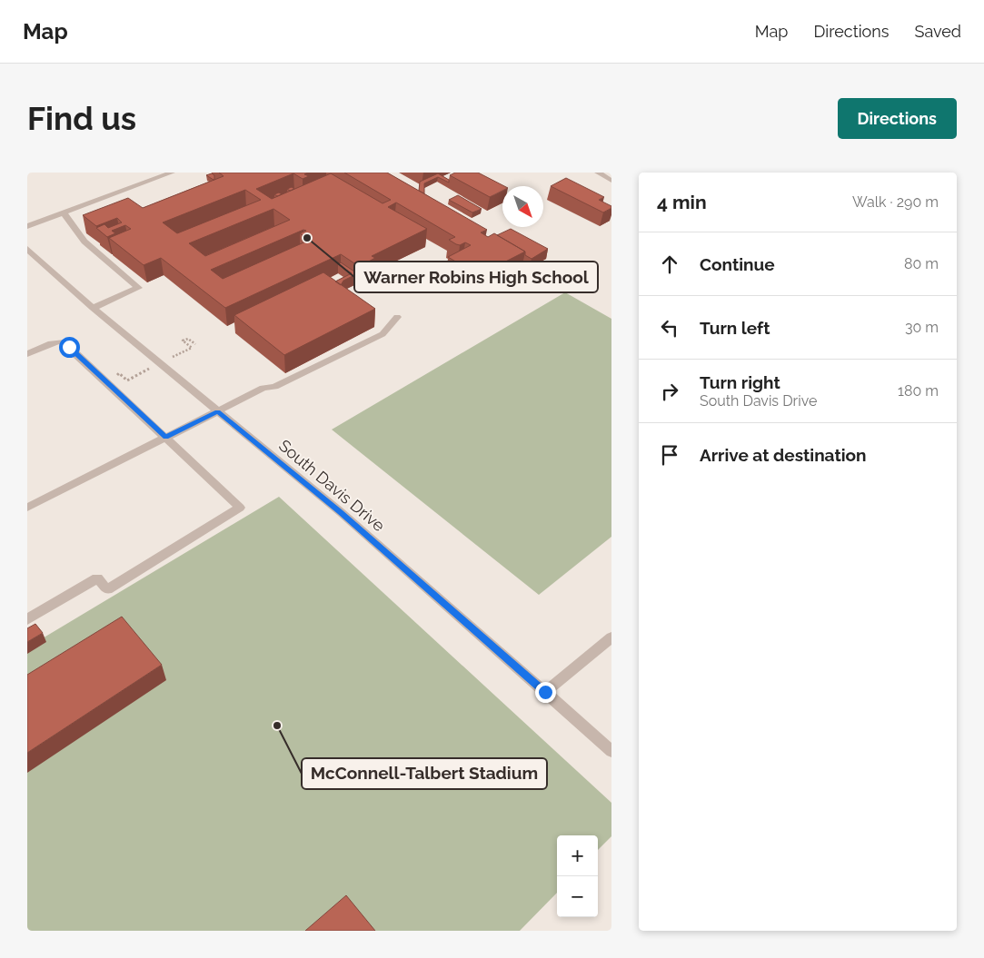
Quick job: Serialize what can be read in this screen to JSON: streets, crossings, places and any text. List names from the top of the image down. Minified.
{"streets":{"street":["South Davis Drive"]},"places":["Warner Robins High School","McConnell-Talbert Stadium"],"north":"bottom right","page":{"header":"Map","nav":["Map","Directions","Saved"],"buttons":"Directions","title":"Find us","heading":["4 min","Walk · 290 m"],"list":[["Continue","80 m"],["Turn left","30 m"],["Turn right","South Davis Drive","180 m"],"Arrive at destination"],"map_buttons":["+","−"]}}
